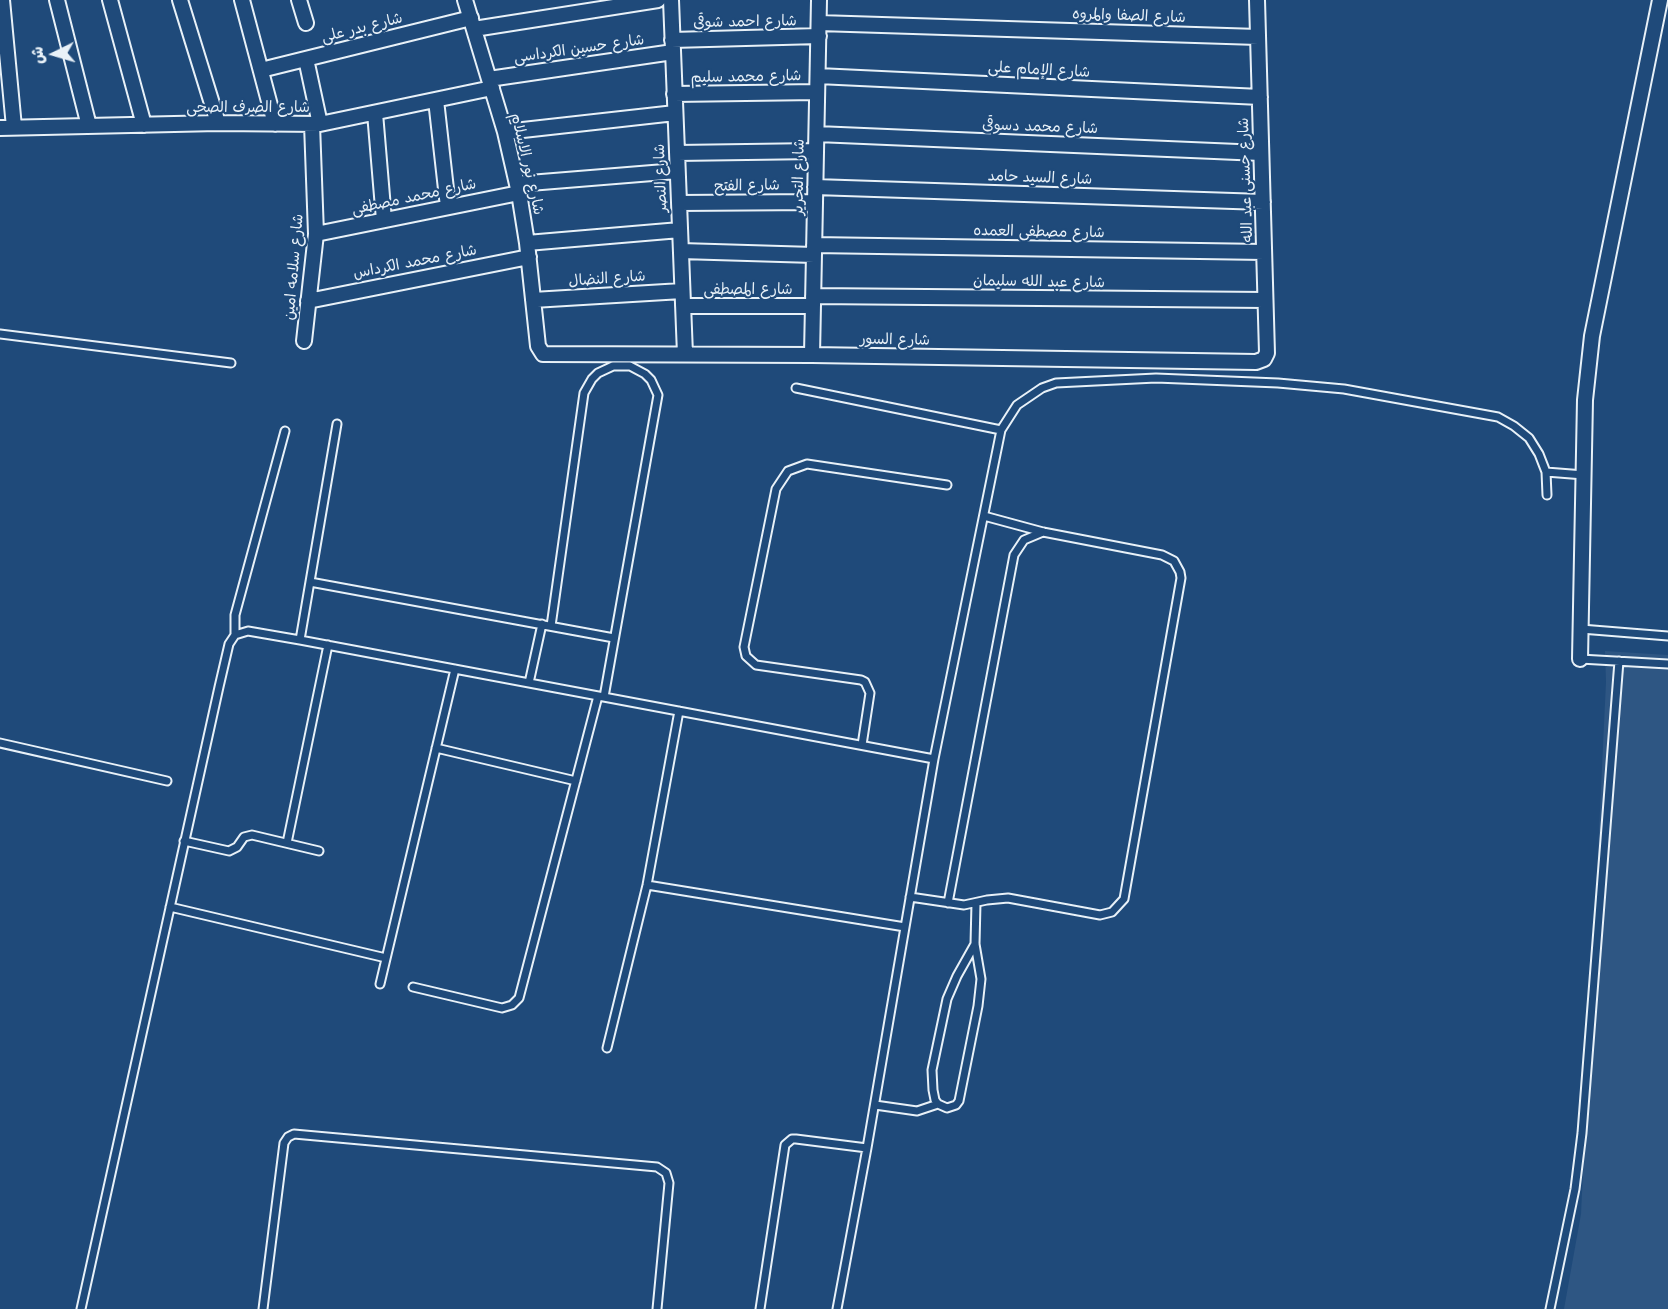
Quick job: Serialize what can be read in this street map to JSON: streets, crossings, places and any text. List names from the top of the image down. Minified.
{"streets":{"street":["شارع الصفا والمروه","شارع احمد شوقى","شارع بدر على","شارع حسين الكرداسى","شارع الإمام على","شارع محمد سليم","شارع الصرف الصحى","شارع محمد دسوقى","شارع نور الاسلام","شارع التحرير","شارع النصر","شارع السيد حامد","شارع حسنى عبد الله","شارع الفتح","شارع محمد مصطفى","شارع مصطفى العمده","شارع محمد الكرداس","شارع سلامه امين","شارع النضال","شارع عبد الله سليمان","شارع المصطفى","شارع السور"]},"crossings":[["شارع الصفا والمروه","شارع احمد شوقى"],["شارع الصفا والمروه","شارع التحرير"],["شارع الصفا والمروه","شارع حسنى عبد الله"],["شارع احمد شوقى","شارع حسين الكرداسى"],["شارع احمد شوقى","شارع التحرير"],["شارع احمد شوقى","شارع النصر"],["شارع بدر على","شارع نور الاسلام"],["شارع بدر على","شارع سلامه امين"],["شارع حسين الكرداسى","شارع الصرف الصحى"],["شارع حسين الكرداسى","شارع نور الاسلام"],["شارع حسين الكرداسى","شارع النصر"],["شارع الإمام على","شارع التحرير"],["شارع الإمام على","شارع حسنى عبد الله"],["شارع محمد سليم","شارع التحرير"],["شارع محمد سليم","شارع النصر"],["شارع الصرف الصحى","شارع نور الاسلام"],["شارع الصرف الصحى","شارع سلامه امين"],["شارع محمد دسوقى","شارع التحرير"],["شارع محمد دسوقى","شارع حسنى عبد الله"],["شارع نور الاسلام","شارع محمد مصطفى"],["شارع نور الاسلام","شارع محمد الكرداس"],["شارع نور الاسلام","شارع النضال"],["شارع نور الاسلام","شارع السور"],["شارع التحرير","شارع السيد حامد"],["شارع التحرير","شارع الفتح"],["شارع التحرير","شارع مصطفى العمده"],["شارع التحرير","شارع عبد الله سليمان"],["شارع التحرير","شارع المصطفى"],["شارع التحرير","شارع السور"],["شارع النصر","شارع الفتح"],["شارع النصر","شارع محمد مصطفى"],["شارع النصر","شارع مصطفى العمده"],["شارع النصر","شارع محمد الكرداس"],["شارع النصر","شارع النضال"],["شارع النصر","شارع المصطفى"],["شارع النصر","شارع السور"],["شارع السيد حامد","شارع حسنى عبد الله"],["شارع حسنى عبد الله","شارع مصطفى العمده"],["شارع حسنى عبد الله","شارع عبد الله سليمان"],["شارع حسنى عبد الله","شارع السور"],["شارع محمد مصطفى","شارع سلامه امين"],["شارع محمد الكرداس","شارع سلامه امين"],["شارع عبد الله سليمان","شارع المصطفى"]],"north":"left"}
